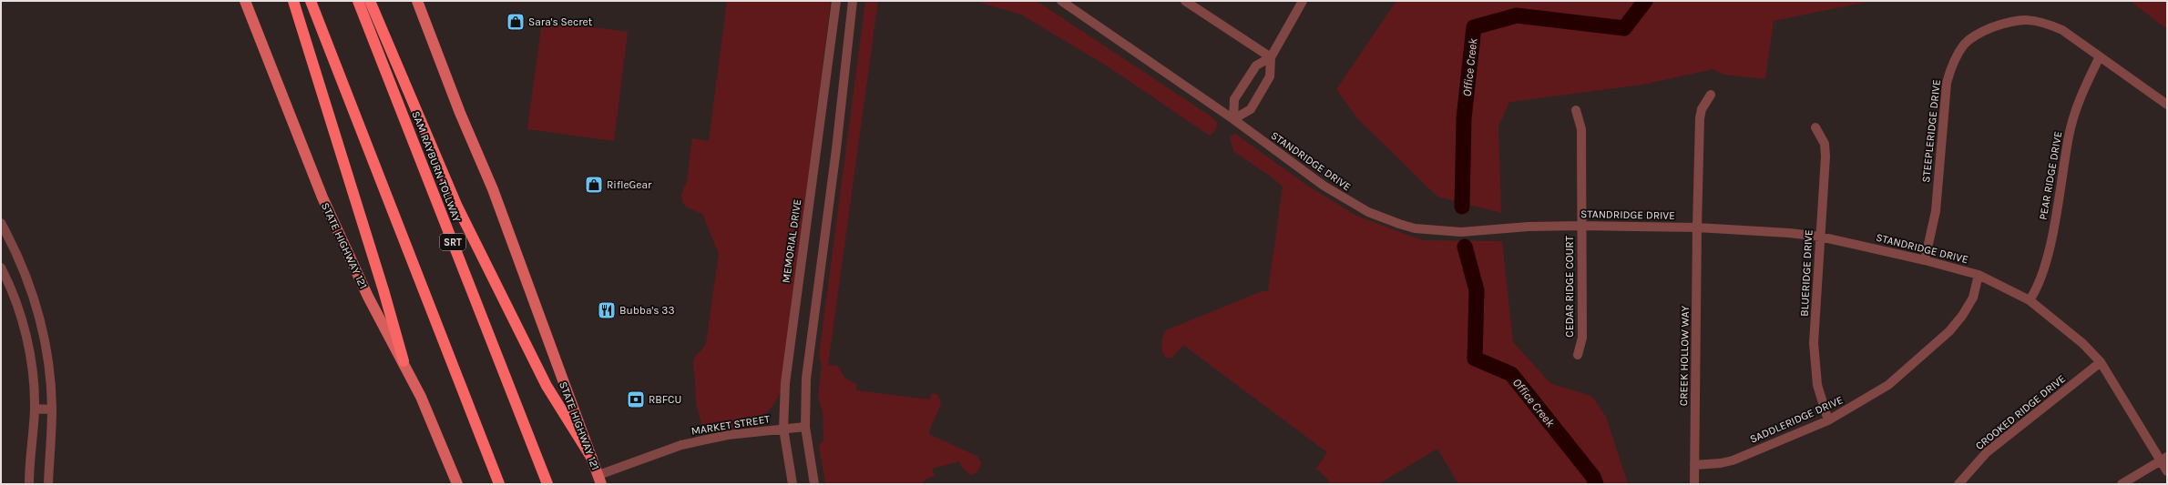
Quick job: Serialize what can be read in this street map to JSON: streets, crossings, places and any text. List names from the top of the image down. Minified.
{"streets":{"highway":["SAM RAYBURN TOLLWAY","SRT"],"main road":["STATE HIGHWAY 121"],"street":["STEEPLERIDGE DRIVE","STANDRIDGE DRIVE","PEAR RIDGE DRIVE","MEMORIAL DRIVE","BLUERIDGE DRIVE","CEDAR RIDGE COURT","CREEK HOLLOW WAY","CROOKED RIDGE DRIVE","SADDLERIDGE DRIVE","MARKET STREET"]},"crossings":[["STEEPLERIDGE DRIVE","STANDRIDGE DRIVE"],["STEEPLERIDGE DRIVE","PEAR RIDGE DRIVE"],["STANDRIDGE DRIVE","PEAR RIDGE DRIVE"],["STANDRIDGE DRIVE","BLUERIDGE DRIVE"],["STANDRIDGE DRIVE","CEDAR RIDGE COURT"],["STANDRIDGE DRIVE","CREEK HOLLOW WAY"],["STANDRIDGE DRIVE","CROOKED RIDGE DRIVE"],["STANDRIDGE DRIVE","SADDLERIDGE DRIVE"],["MEMORIAL DRIVE","MARKET STREET"],["STATE HIGHWAY 121","MARKET STREET"],["BLUERIDGE DRIVE","SADDLERIDGE DRIVE"],["CREEK HOLLOW WAY","SADDLERIDGE DRIVE"]],"water":["Office Creek"],"places":{"shop":["Sara's Secret","RifleGear"],"restaurant":["Bubba's 33"],"bank":["RBFCU"]}}
